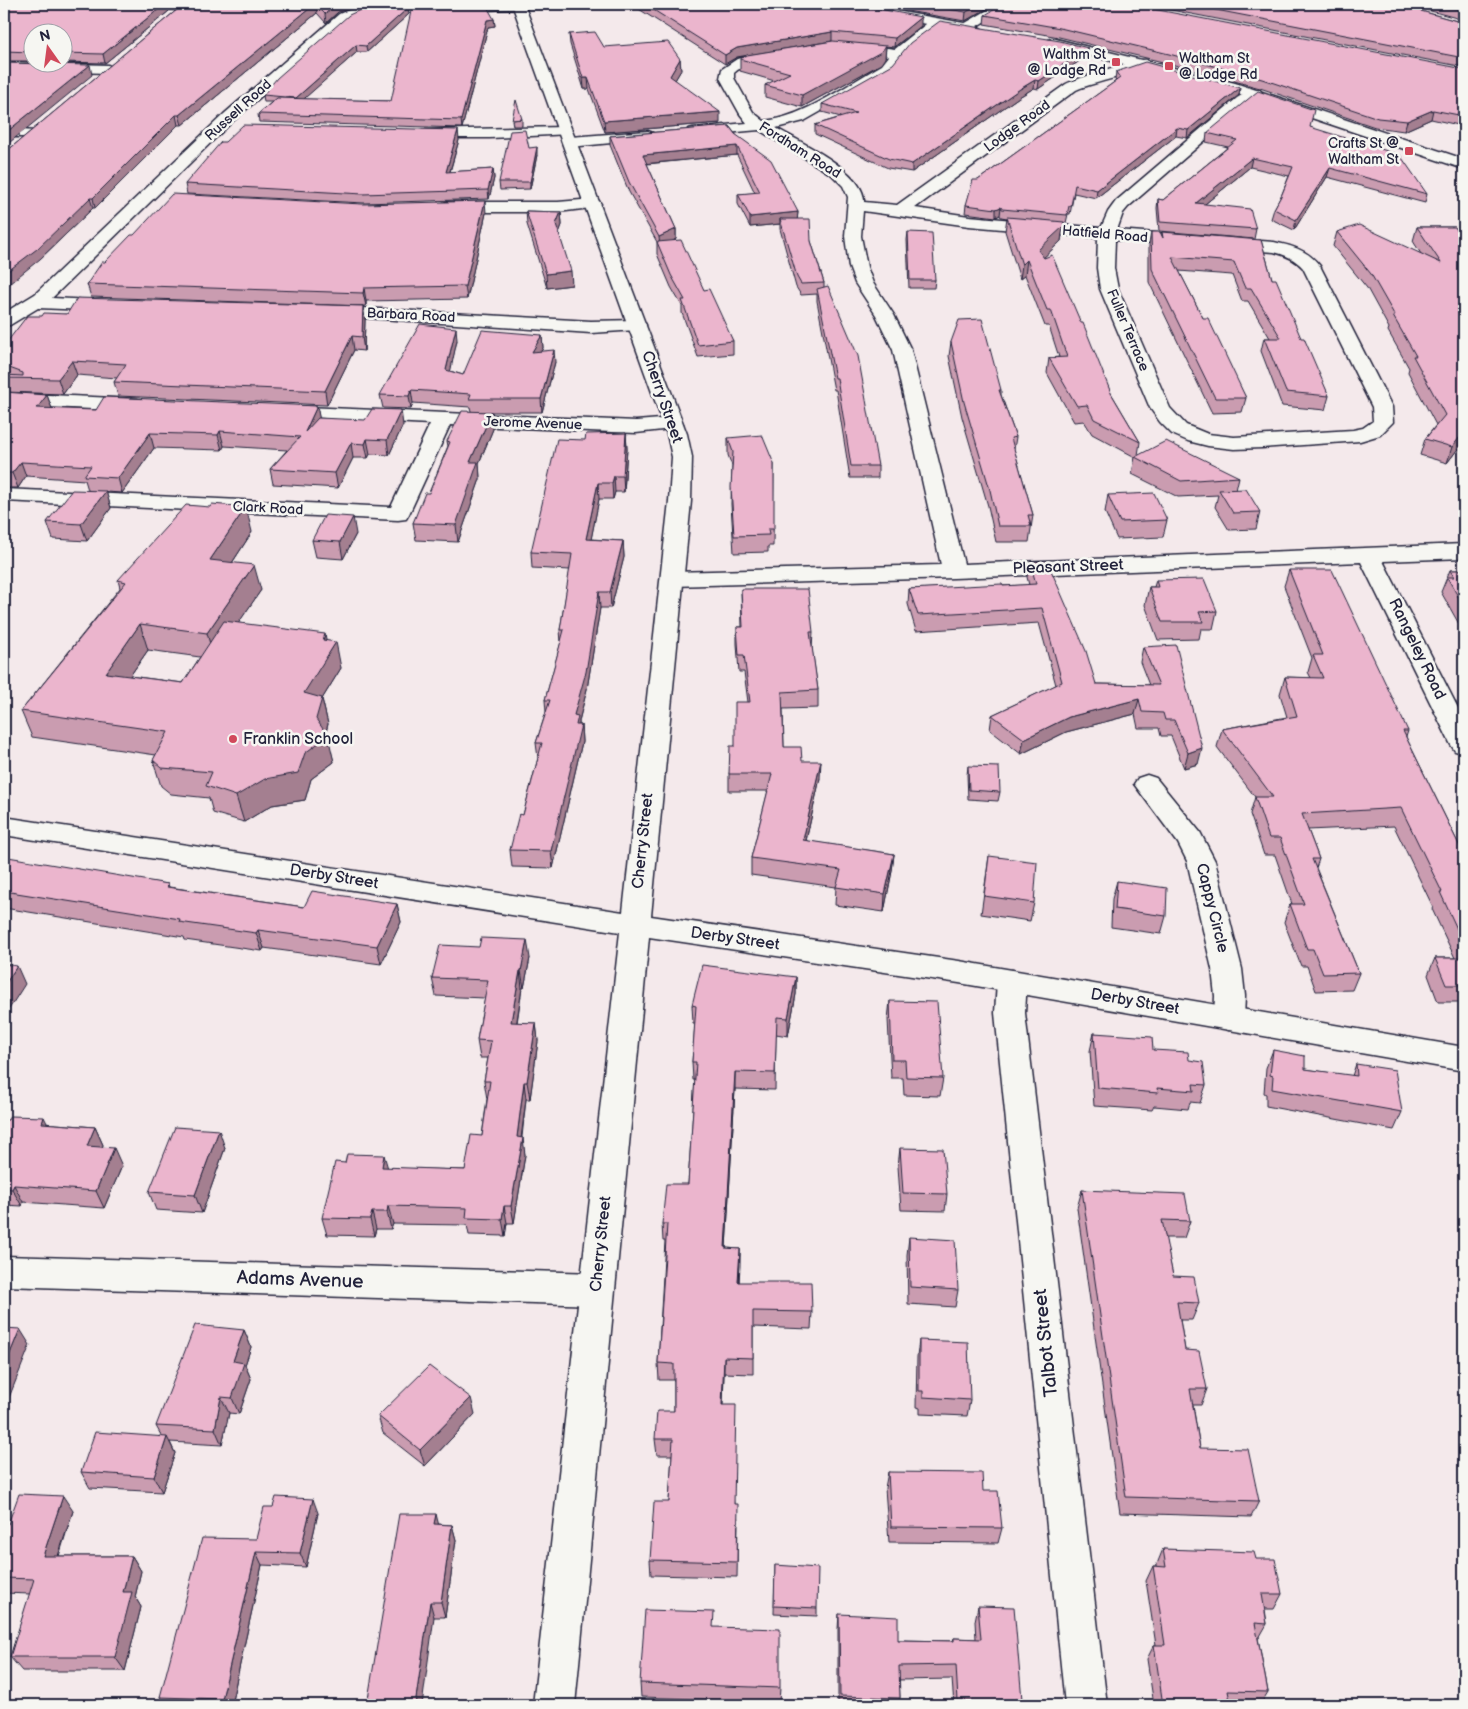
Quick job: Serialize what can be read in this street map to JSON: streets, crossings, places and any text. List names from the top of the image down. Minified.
{"streets":{"street":["Russell Road","Lodge Road","Fordham Road","Hatfield Road","Barbara Road","Fuller Terrace","Cherry Street","Jerome Avenue","Clark Road","Pleasant Street","Rangeley Road","Derby Street","Cappy Circle","Adams Avenue","Talbot Street"]},"crossings":[["Russell Road","Cherry Street"],["Lodge Road","Hatfield Road"],["Fordham Road","Hatfield Road"],["Fordham Road","Pleasant Street"],["Hatfield Road","Fuller Terrace"],["Barbara Road","Cherry Street"],["Cherry Street","Jerome Avenue"],["Cherry Street","Pleasant Street"],["Cherry Street","Derby Street"],["Cherry Street","Adams Avenue"],["Jerome Avenue","Clark Road"],["Pleasant Street","Rangeley Road"],["Derby Street","Cappy Circle"],["Derby Street","Talbot Street"]],"places":{"transit":["Walthm St @ Lodge Rd","Waltham St @ Lodge Rd","Crafts St @ Waltham St"],"other":["Franklin School"]},"north":"top"}
